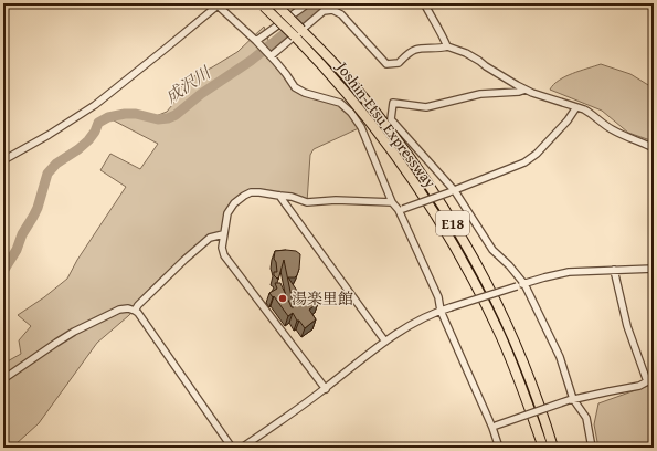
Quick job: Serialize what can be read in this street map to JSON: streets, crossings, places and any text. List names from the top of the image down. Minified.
{"streets":{"highway":["Joshin-Etsu Expressway","E18"]},"water":["成沢川"],"places":["湯楽里館"]}
